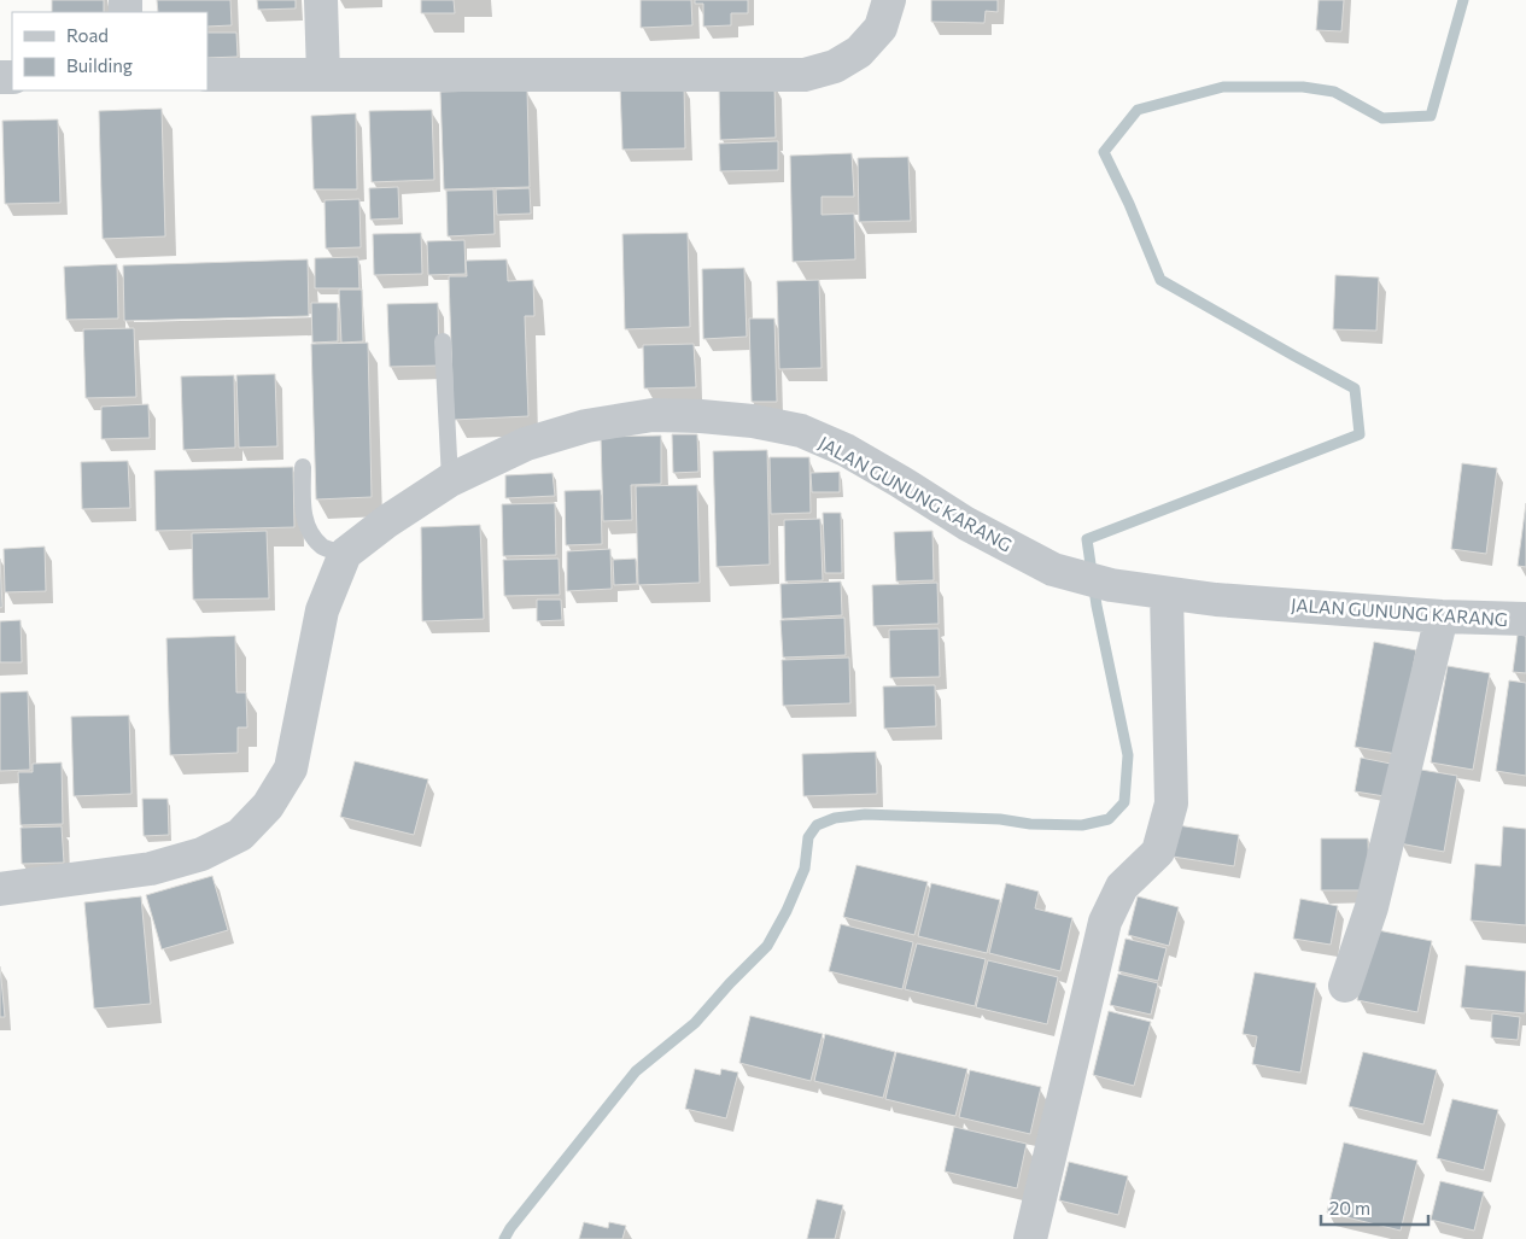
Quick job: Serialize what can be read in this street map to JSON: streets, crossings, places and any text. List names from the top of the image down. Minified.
{"streets":{"street":["JALAN GUNUNG KARANG"]},"legend":["Road","Building"],"scale_bar":"20 m"}
